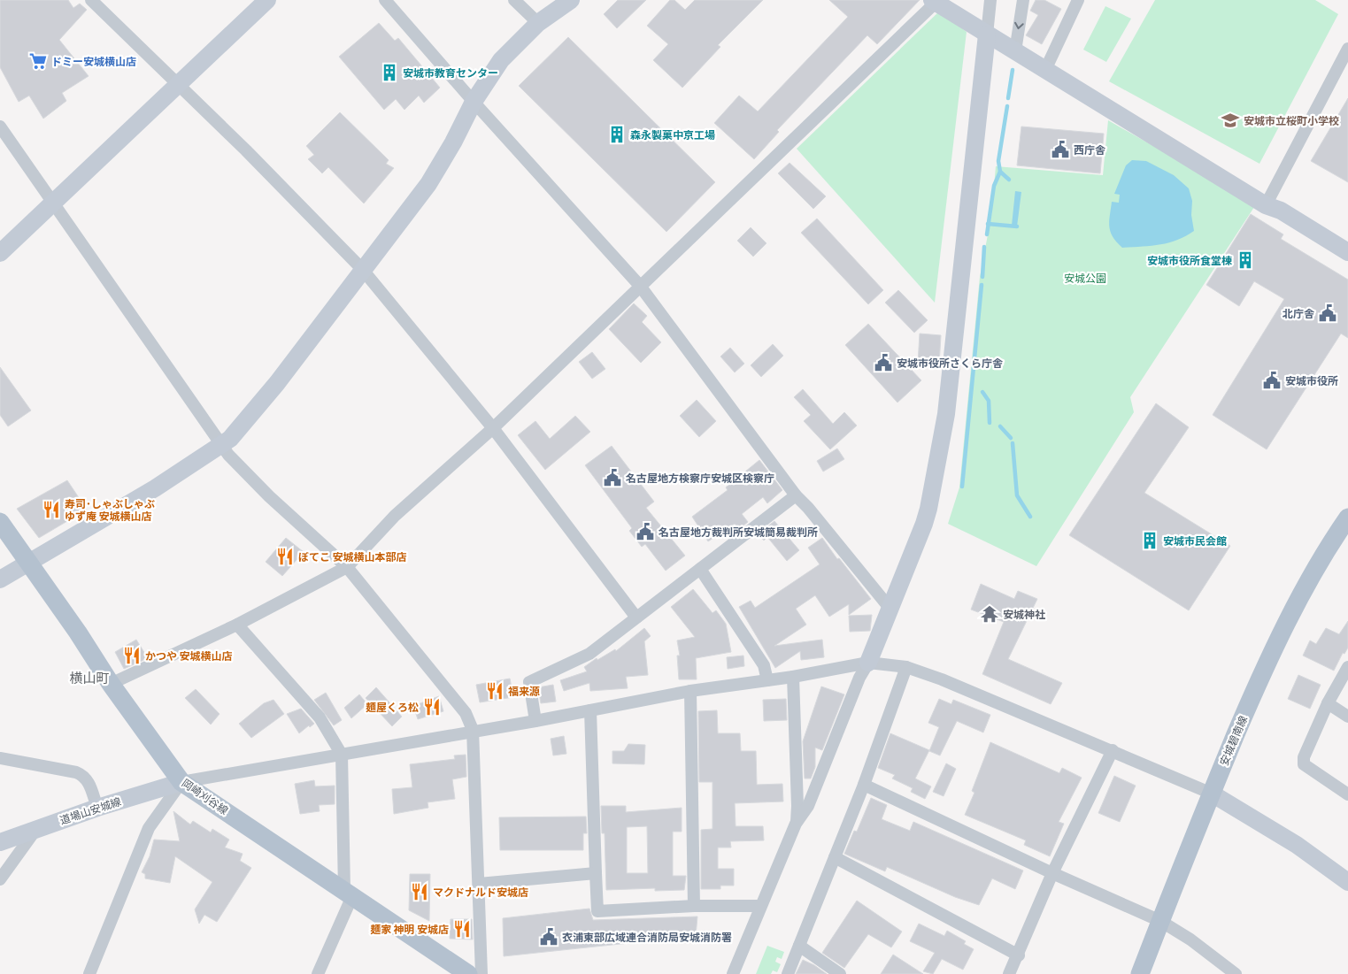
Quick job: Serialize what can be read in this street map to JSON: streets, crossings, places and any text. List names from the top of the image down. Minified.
{"streets":{"main road":["安城碧南線","岡崎刈谷線"],"street":["道場山安城線"]},"crossings":[["岡崎刈谷線","道場山安城線"]],"districts":["横山町"],"parks":["安城公園"],"places":{"supermarket":["ドミー安城横山店"],"building":["安城市教育センター","森永製菓中京工場","安城市役所食堂棟","安城市民会館"],"school or university":["安城市立桜町小学校"],"public building":["西庁舎","北庁舎","安城市役所さくら庁舎","安城市役所","名古屋地方検察庁安城区検察庁","名古屋地方裁判所安城簡易裁判所","衣浦東部広域連合消防局安城消防署"],"restaurant":["寿司･しゃぶしゃぶ ゆず庵 安城横山店","ぼてこ 安城横山本部店","かつや 安城横山店","福来源","麺屋くろ松","マクドナルド安城店","麺家 神明 安城店"],"temple":["安城神社"]}}
